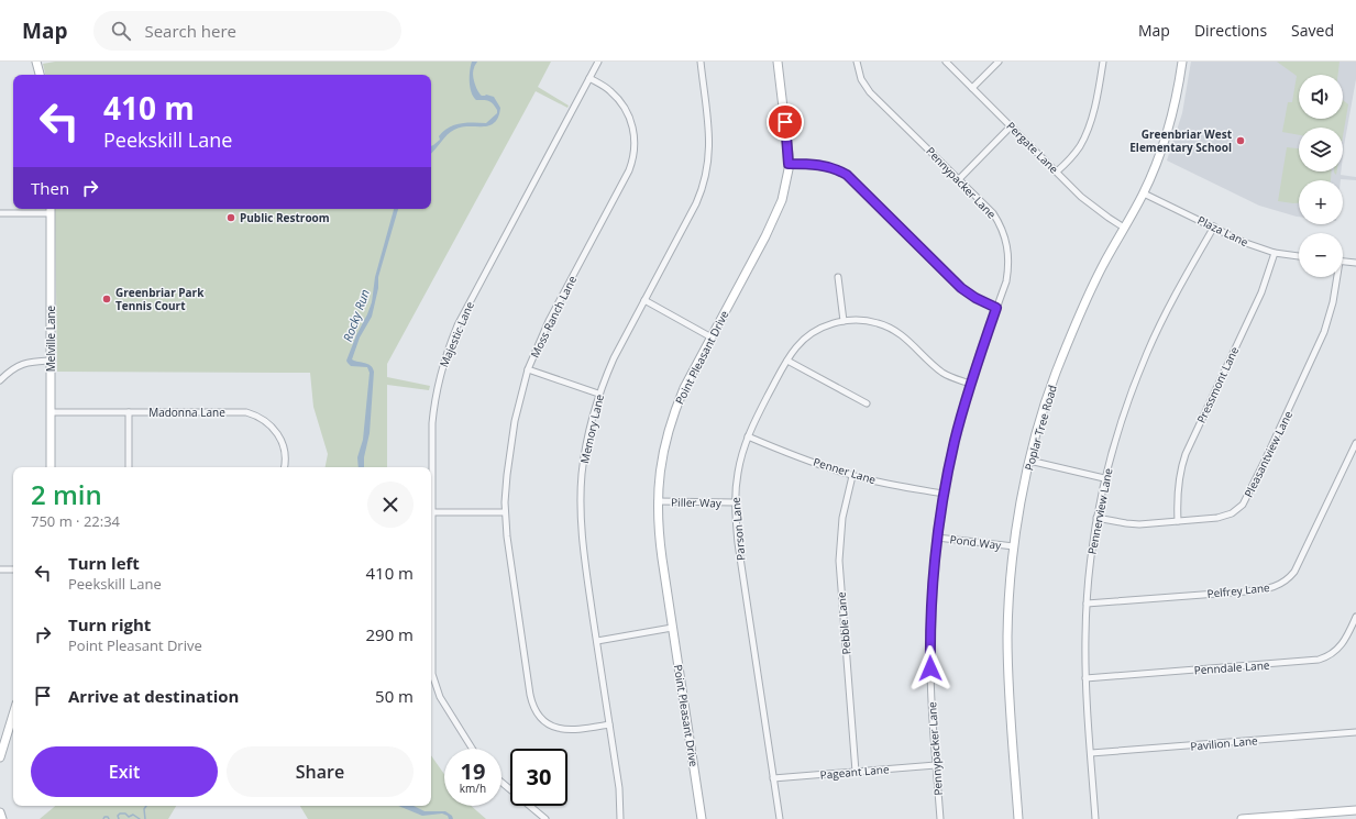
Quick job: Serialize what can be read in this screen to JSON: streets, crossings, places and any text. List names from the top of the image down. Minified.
{"streets":{"street":["Pergate Lane","Pennypacker Lane","Plaza Lane","Moss Ranch Lane","Majestic Lane","Melville Lane","Point Pleasant Drive","Pressmont Lane","Madonna Lane","Poplar Tree Road","Memory Lane","Pleasantview Lane","Penner Lane","Piller Way","Pennerview Lane","Parson Lane","Pond Way","Pelfrey Lane","Pebble Lane","Penndale Lane","Pavilion Lane","Pageant Lane"]},"crossings":[["Pergate Lane","Poplar Tree Road"],["Pennypacker Lane","Penner Lane"],["Pennypacker Lane","Parson Lane"],["Pennypacker Lane","Pond Way"],["Pennypacker Lane","Pageant Lane"],["Plaza Lane","Pressmont Lane"],["Plaza Lane","Poplar Tree Road"],["Plaza Lane","Pennerview Lane"],["Moss Ranch Lane","Majestic Lane"],["Moss Ranch Lane","Memory Lane"],["Melville Lane","Madonna Lane"],["Point Pleasant Drive","Piller Way"],["Pressmont Lane","Pleasantview Lane"],["Poplar Tree Road","Pond Way"],["Pleasantview Lane","Pennerview Lane"],["Penner Lane","Parson Lane"],["Penner Lane","Pebble Lane"],["Piller Way","Parson Lane"],["Pennerview Lane","Pelfrey Lane"],["Pennerview Lane","Penndale Lane"],["Pennerview Lane","Pavilion Lane"],["Parson Lane","Pageant Lane"],["Pebble Lane","Pageant Lane"]],"water":["Rocky Run"],"places":["Greenbriar West Elementary School","Public Restroom","Greenbriar Park Tennis Court"],"page":{"header":"Map","search":"Search here","nav":["Map","Directions","Saved"],"map_buttons":["+","−"],"turn":["410 m","Peekskill Lane"],"then":"Then","heading":["2 min","750 m · 22:34"],"list":[{"name":"Turn left","note":"Peekskill Lane","value":"410 m"},{"name":"Turn right","note":"Point Pleasant Drive","value":"290 m"},{"name":"Arrive at destination","value":"50 m"}],"buttons":["Exit","Share"],"speed":"19 km/h","limit":"30"}}
